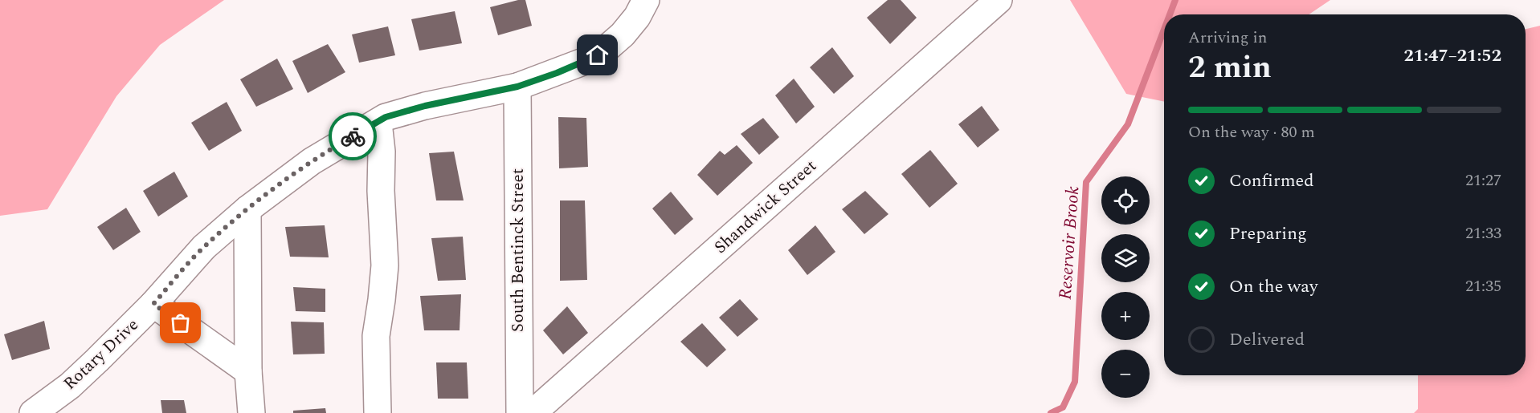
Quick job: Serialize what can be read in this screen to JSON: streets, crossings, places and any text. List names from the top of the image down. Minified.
{"streets":{"street":["Shandwick Street","South Bentinck Street","Rotary Drive"]},"crossings":[["South Bentinck Street","Rotary Drive"]],"water":["Reservoir Brook"],"page":{"heading":["2 min","Arriving in","21:47–21:52"],"bar":"On the way · 80 m","list":[["Confirmed","21:27"],["Preparing","21:33"],["On the way","21:35"],"Delivered"],"map_buttons":["+","−"]}}
